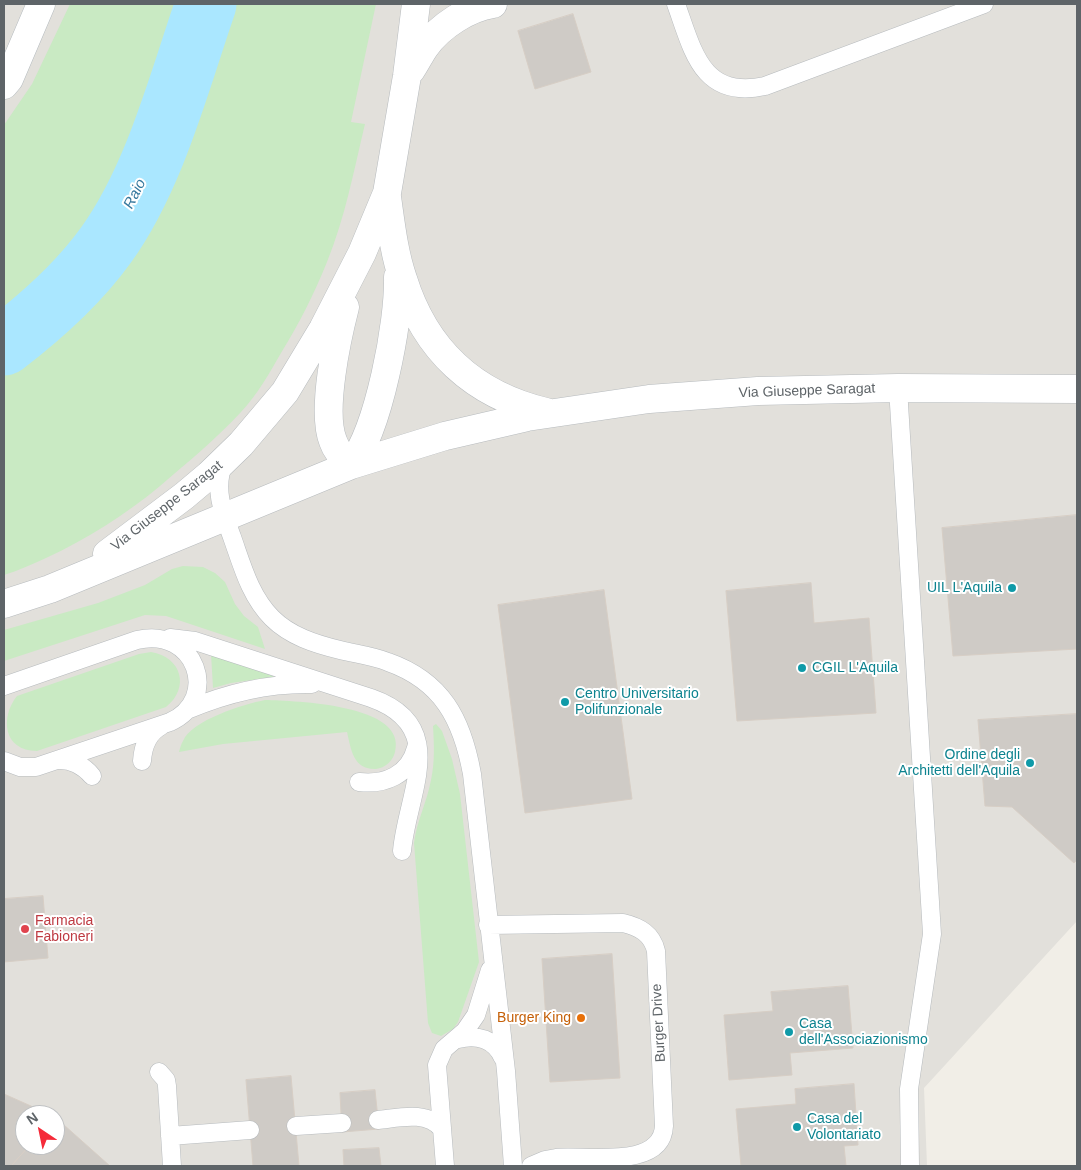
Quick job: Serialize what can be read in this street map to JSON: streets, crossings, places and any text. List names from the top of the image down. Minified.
{"streets":{"street":["Via Giuseppe Saragat"],"lane":["Burger Drive"]},"water":["Raio"],"places":["UIL L'Aquila","CGIL L'Aquila","Centro Universitario Polifunzionale","Ordine degli Architetti dell'Aquila","Farmacia Fabioneri","Burger King","Casa dell'Associazionismo","Casa del Volontariato"],"north":"top left"}
